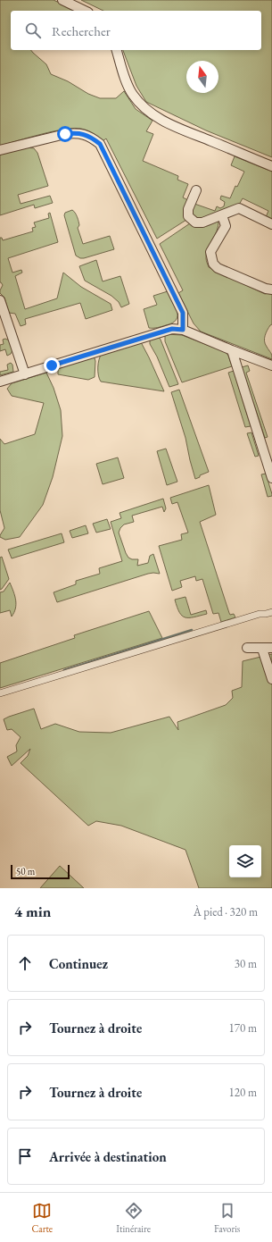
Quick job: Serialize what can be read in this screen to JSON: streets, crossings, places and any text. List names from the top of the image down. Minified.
{"scale_bar":"50 m","north":"top","page":{"search":"Rechercher","scale":"50 m","heading":["4 min","À pied · 320 m"],"list":[["Continuez","30 m"],["Tournez à droite","170 m"],["Tournez à droite","120 m"],"Arrivée à destination"],"nav":["Carte","Itinéraire","Favoris"]}}
